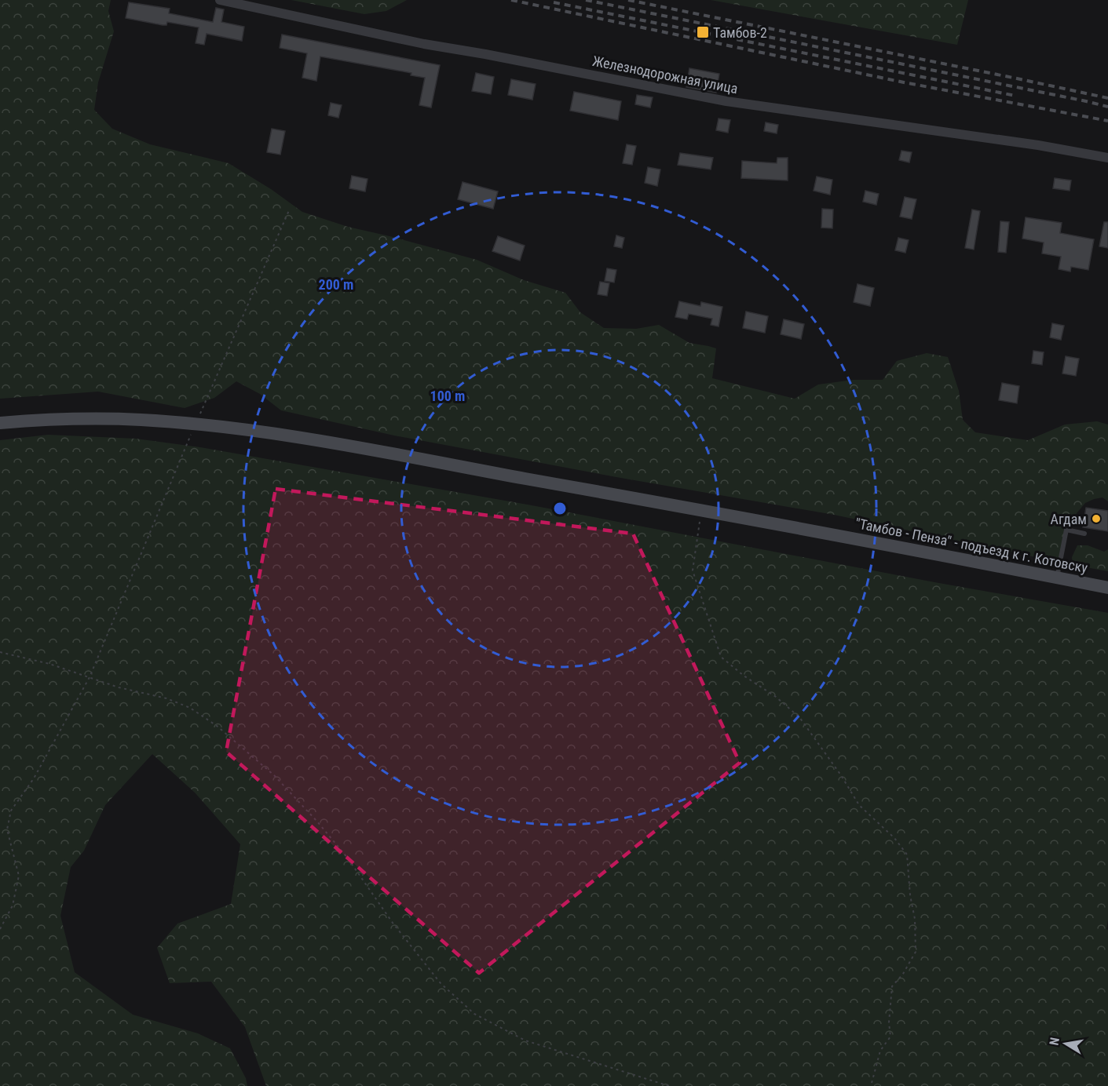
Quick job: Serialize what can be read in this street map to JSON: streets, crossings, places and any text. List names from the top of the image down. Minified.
{"streets":{"main road":["\"Тамбов - Пенза\" - подъезд к г. Котовску"],"street":["Железнодорожная улица"]},"places":{"transit":["Тамбов-2"],"other":["Агдам"]},"north":"left","rings":["200 m","100 m"]}
